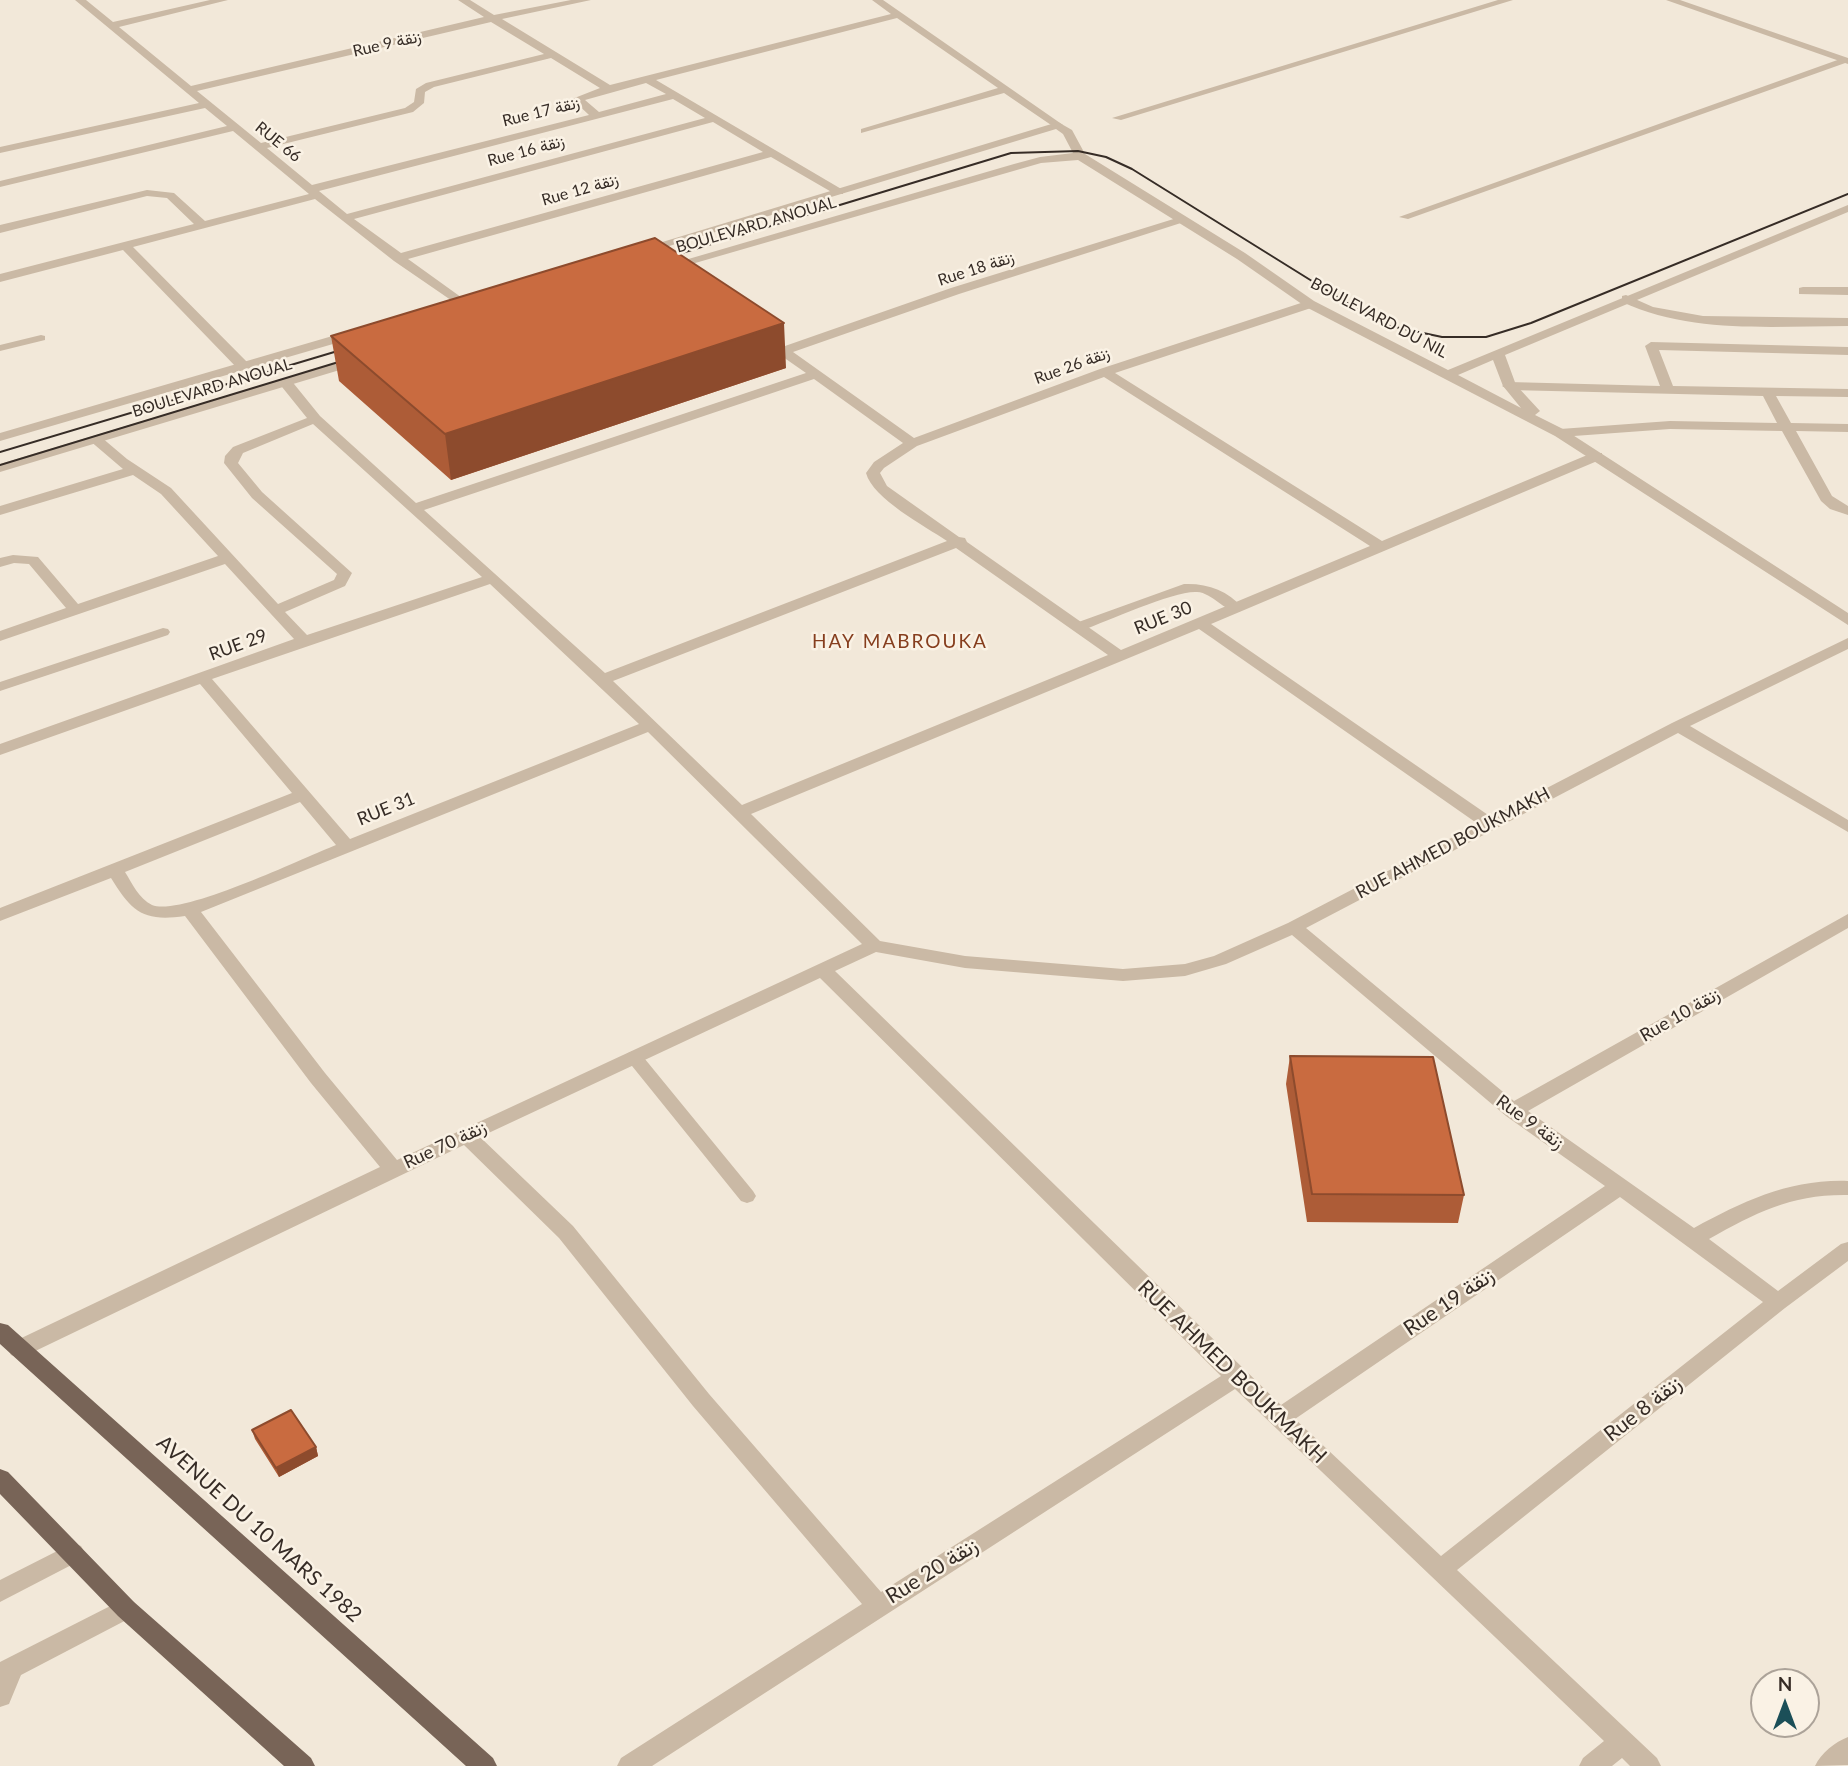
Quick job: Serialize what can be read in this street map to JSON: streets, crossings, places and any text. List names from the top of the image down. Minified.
{"streets":{"main road":["AVENUE DU 10 MARS 1982"],"street":["Rue 9 زنقة","Rue 17 زنقة","RUE 66","Rue 16 زنقة","Rue 12 زنقة","BOULEVARD ANOUAL","Rue 18 زنقة","BOULEVARD DU NIL","Rue 26 زنقة","RUE 30","RUE 29","RUE 31","RUE AHMED BOUKMAKH","Rue 10 زنقة","Rue 70 زنقة","Rue 19 زنقة","Rue 8 زنقة","Rue 20 زنقة"]},"crossings":[["Rue 9 زنقة","Rue 17 زنقة"],["Rue 9 زنقة","RUE 66"],["Rue 9 زنقة","RUE AHMED BOUKMAKH"],["Rue 9 زنقة","Rue 10 زنقة"],["Rue 9 زنقة","Rue 19 زنقة"],["Rue 9 زنقة","Rue 8 زنقة"],["Rue 17 زنقة","RUE 66"],["RUE 66","Rue 16 زنقة"],["RUE 66","Rue 12 زنقة"],["BOULEVARD ANOUAL","BOULEVARD DU NIL"],["Rue 18 زنقة","BOULEVARD DU NIL"],["BOULEVARD DU NIL","Rue 26 زنقة"],["BOULEVARD DU NIL","RUE 30"],["RUE AHMED BOUKMAKH","Rue 70 زنقة"],["RUE AHMED BOUKMAKH","Rue 19 زنقة"],["RUE AHMED BOUKMAKH","Rue 8 زنقة"],["RUE AHMED BOUKMAKH","Rue 20 زنقة"],["Rue 70 زنقة","AVENUE DU 10 MARS 1982"]],"districts":["HAY MABROUKA"],"north":"top"}
